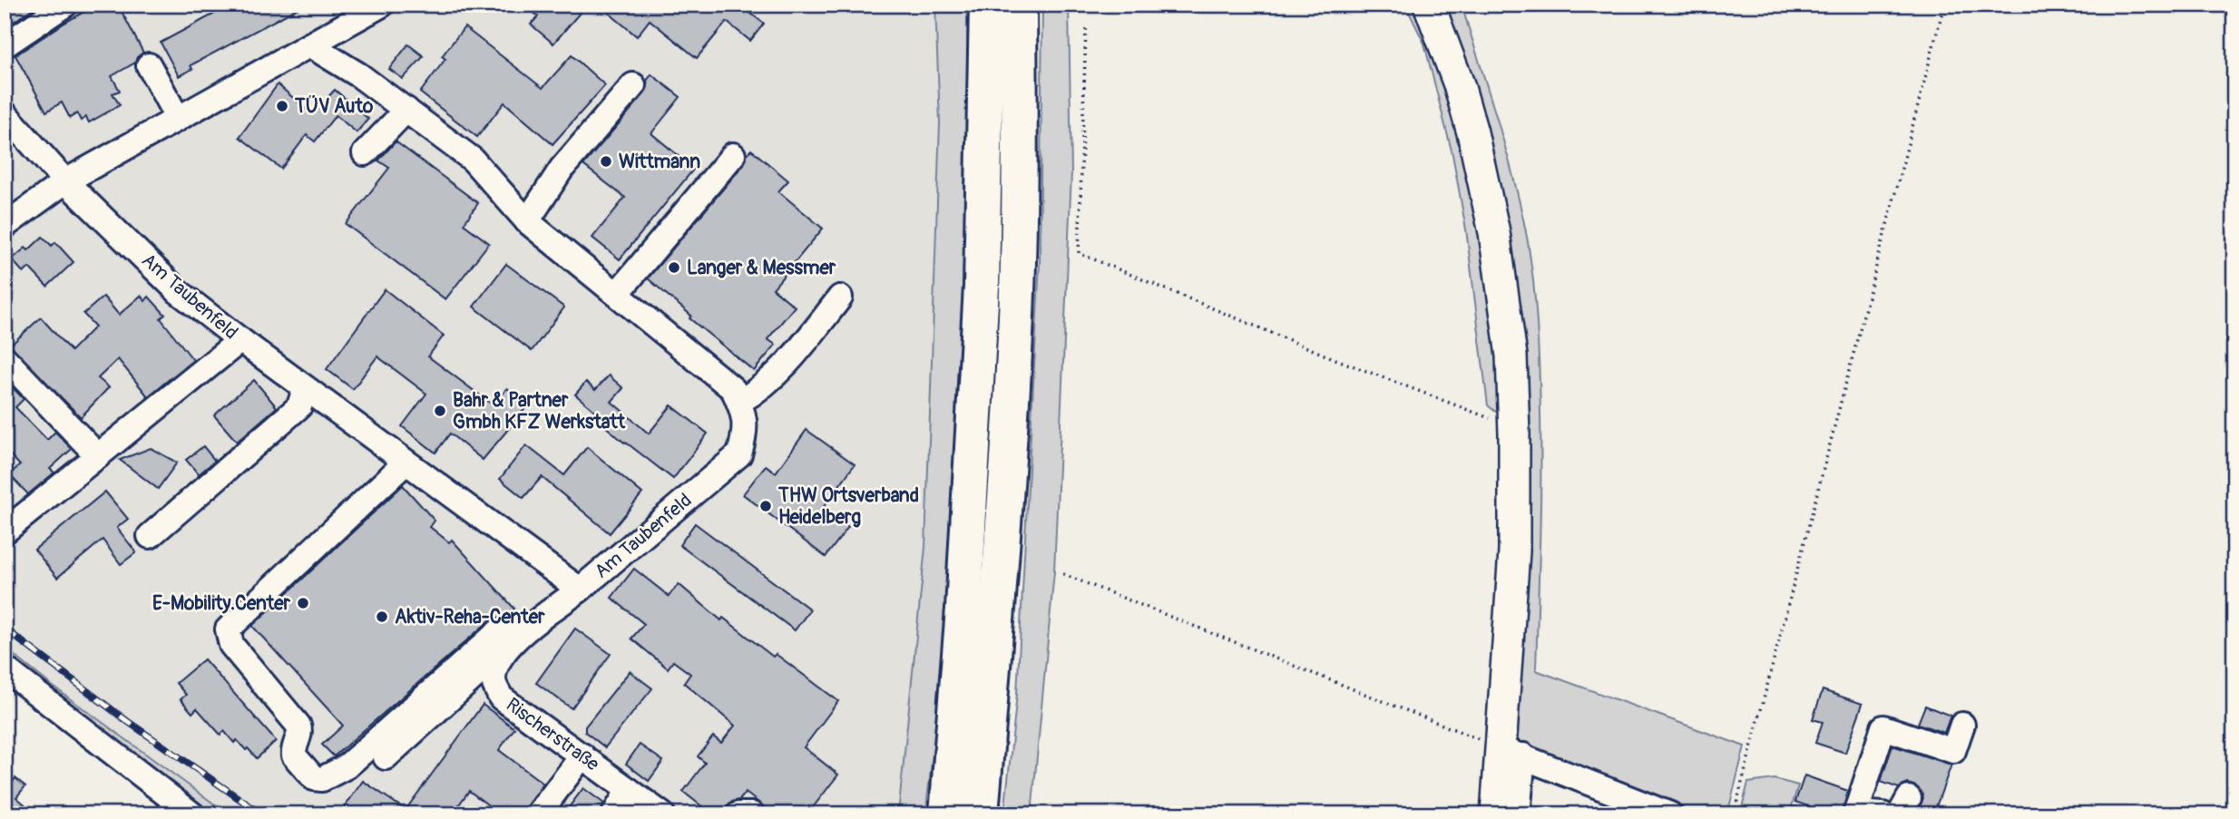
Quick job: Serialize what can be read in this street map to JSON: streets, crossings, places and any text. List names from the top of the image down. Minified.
{"streets":{"street":["Am Taubenfeld","Rischerstraße"]},"places":["TÜV Auto","Wittmann","Langer & Messmer","Bahr & Partner Gmbh KFZ Werkstatt","THW Ortsverband Heidelberg","E-Mobility.Center","Aktiv-Reha-Center"]}
